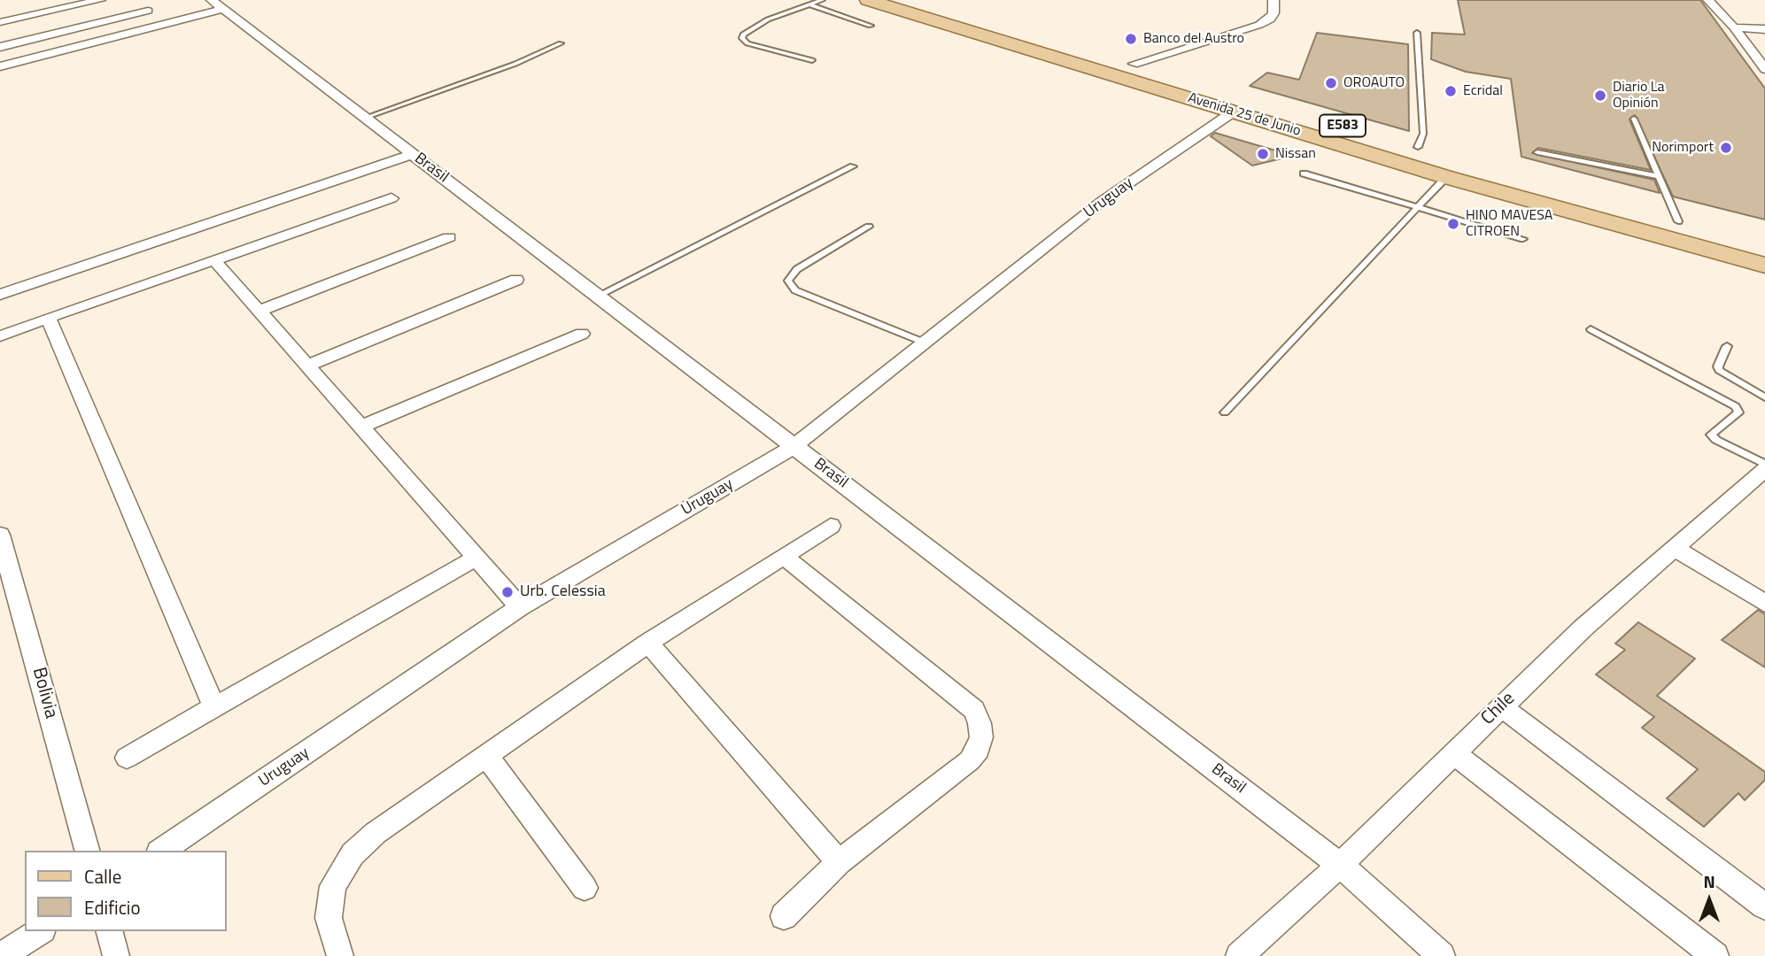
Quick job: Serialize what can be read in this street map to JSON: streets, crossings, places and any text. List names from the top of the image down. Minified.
{"streets":{"main road":["Avenida 25 de Junio","E583"],"street":["Brasil","Uruguay","Bolivia","Chile"]},"crossings":[["Avenida 25 de Junio","Uruguay"],["Brasil","Uruguay"],["Brasil","Chile"]],"places":["Banco del Austro","OROAUTO","Ecridal","Diario La Opinión","Norimport","Nissan","HINO MAVESA CITROEN","Urb. Celessia"],"legend":["Calle","Edificio"],"north":"top"}
